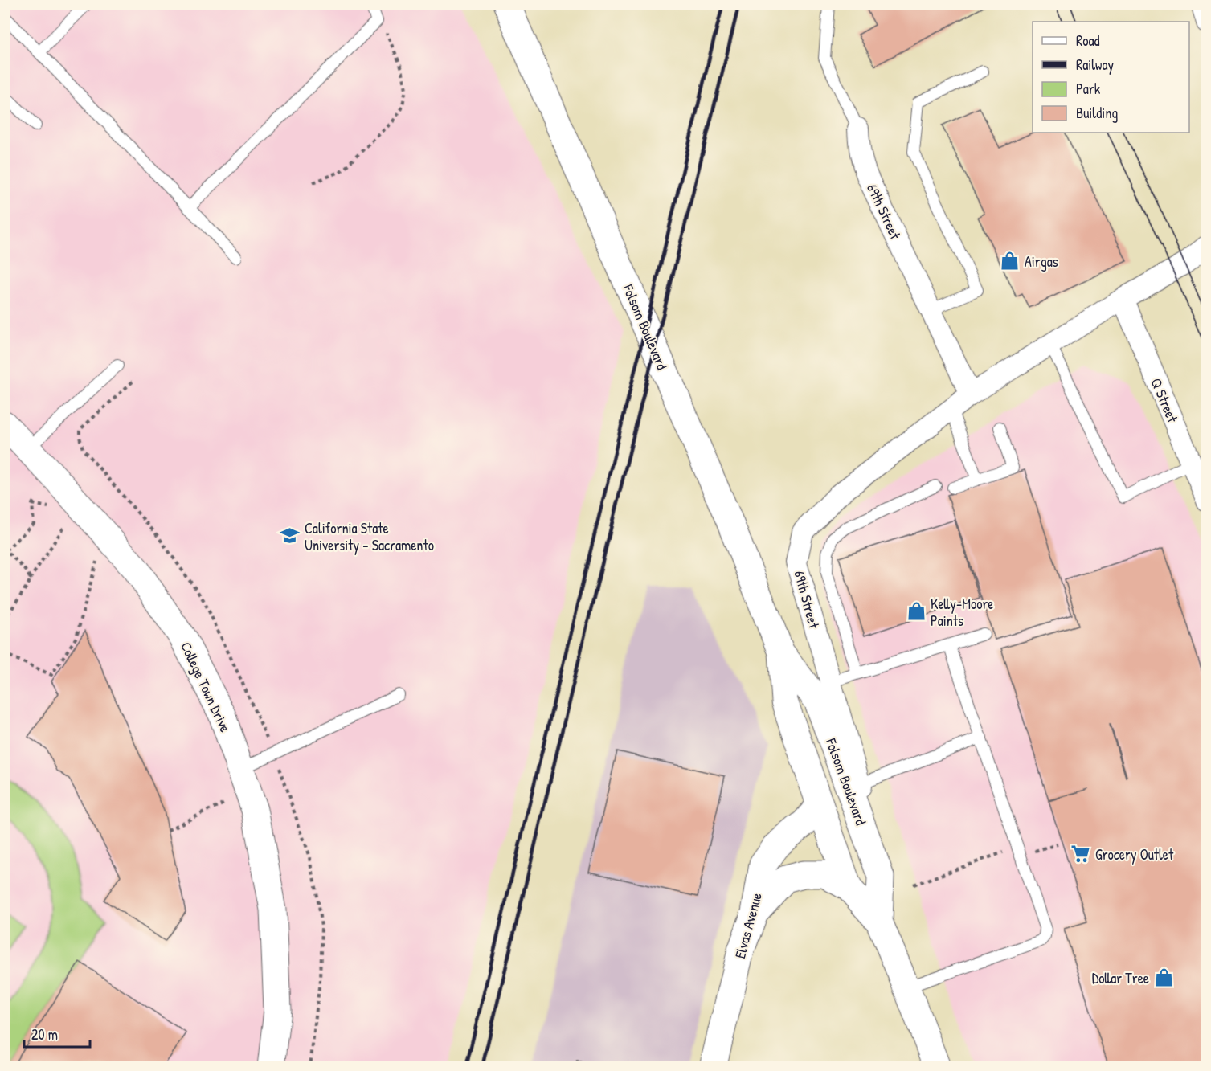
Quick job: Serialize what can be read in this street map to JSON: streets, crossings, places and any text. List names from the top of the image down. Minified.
{"streets":{"main road":["Folsom Boulevard","College Town Drive","Elvas Avenue"],"street":["69th Street","Q Street"]},"crossings":[["69th Street","Folsom Boulevard"],["69th Street","Q Street"],["Folsom Boulevard","Elvas Avenue"]],"places":{"shop":["Airgas","Kelly-Moore Paints","Dollar Tree"],"school or university":["California State University - Sacramento"],"supermarket":["Grocery Outlet"]},"legend":["Road","Railway","Park","Building"],"scale_bar":"20 m"}
